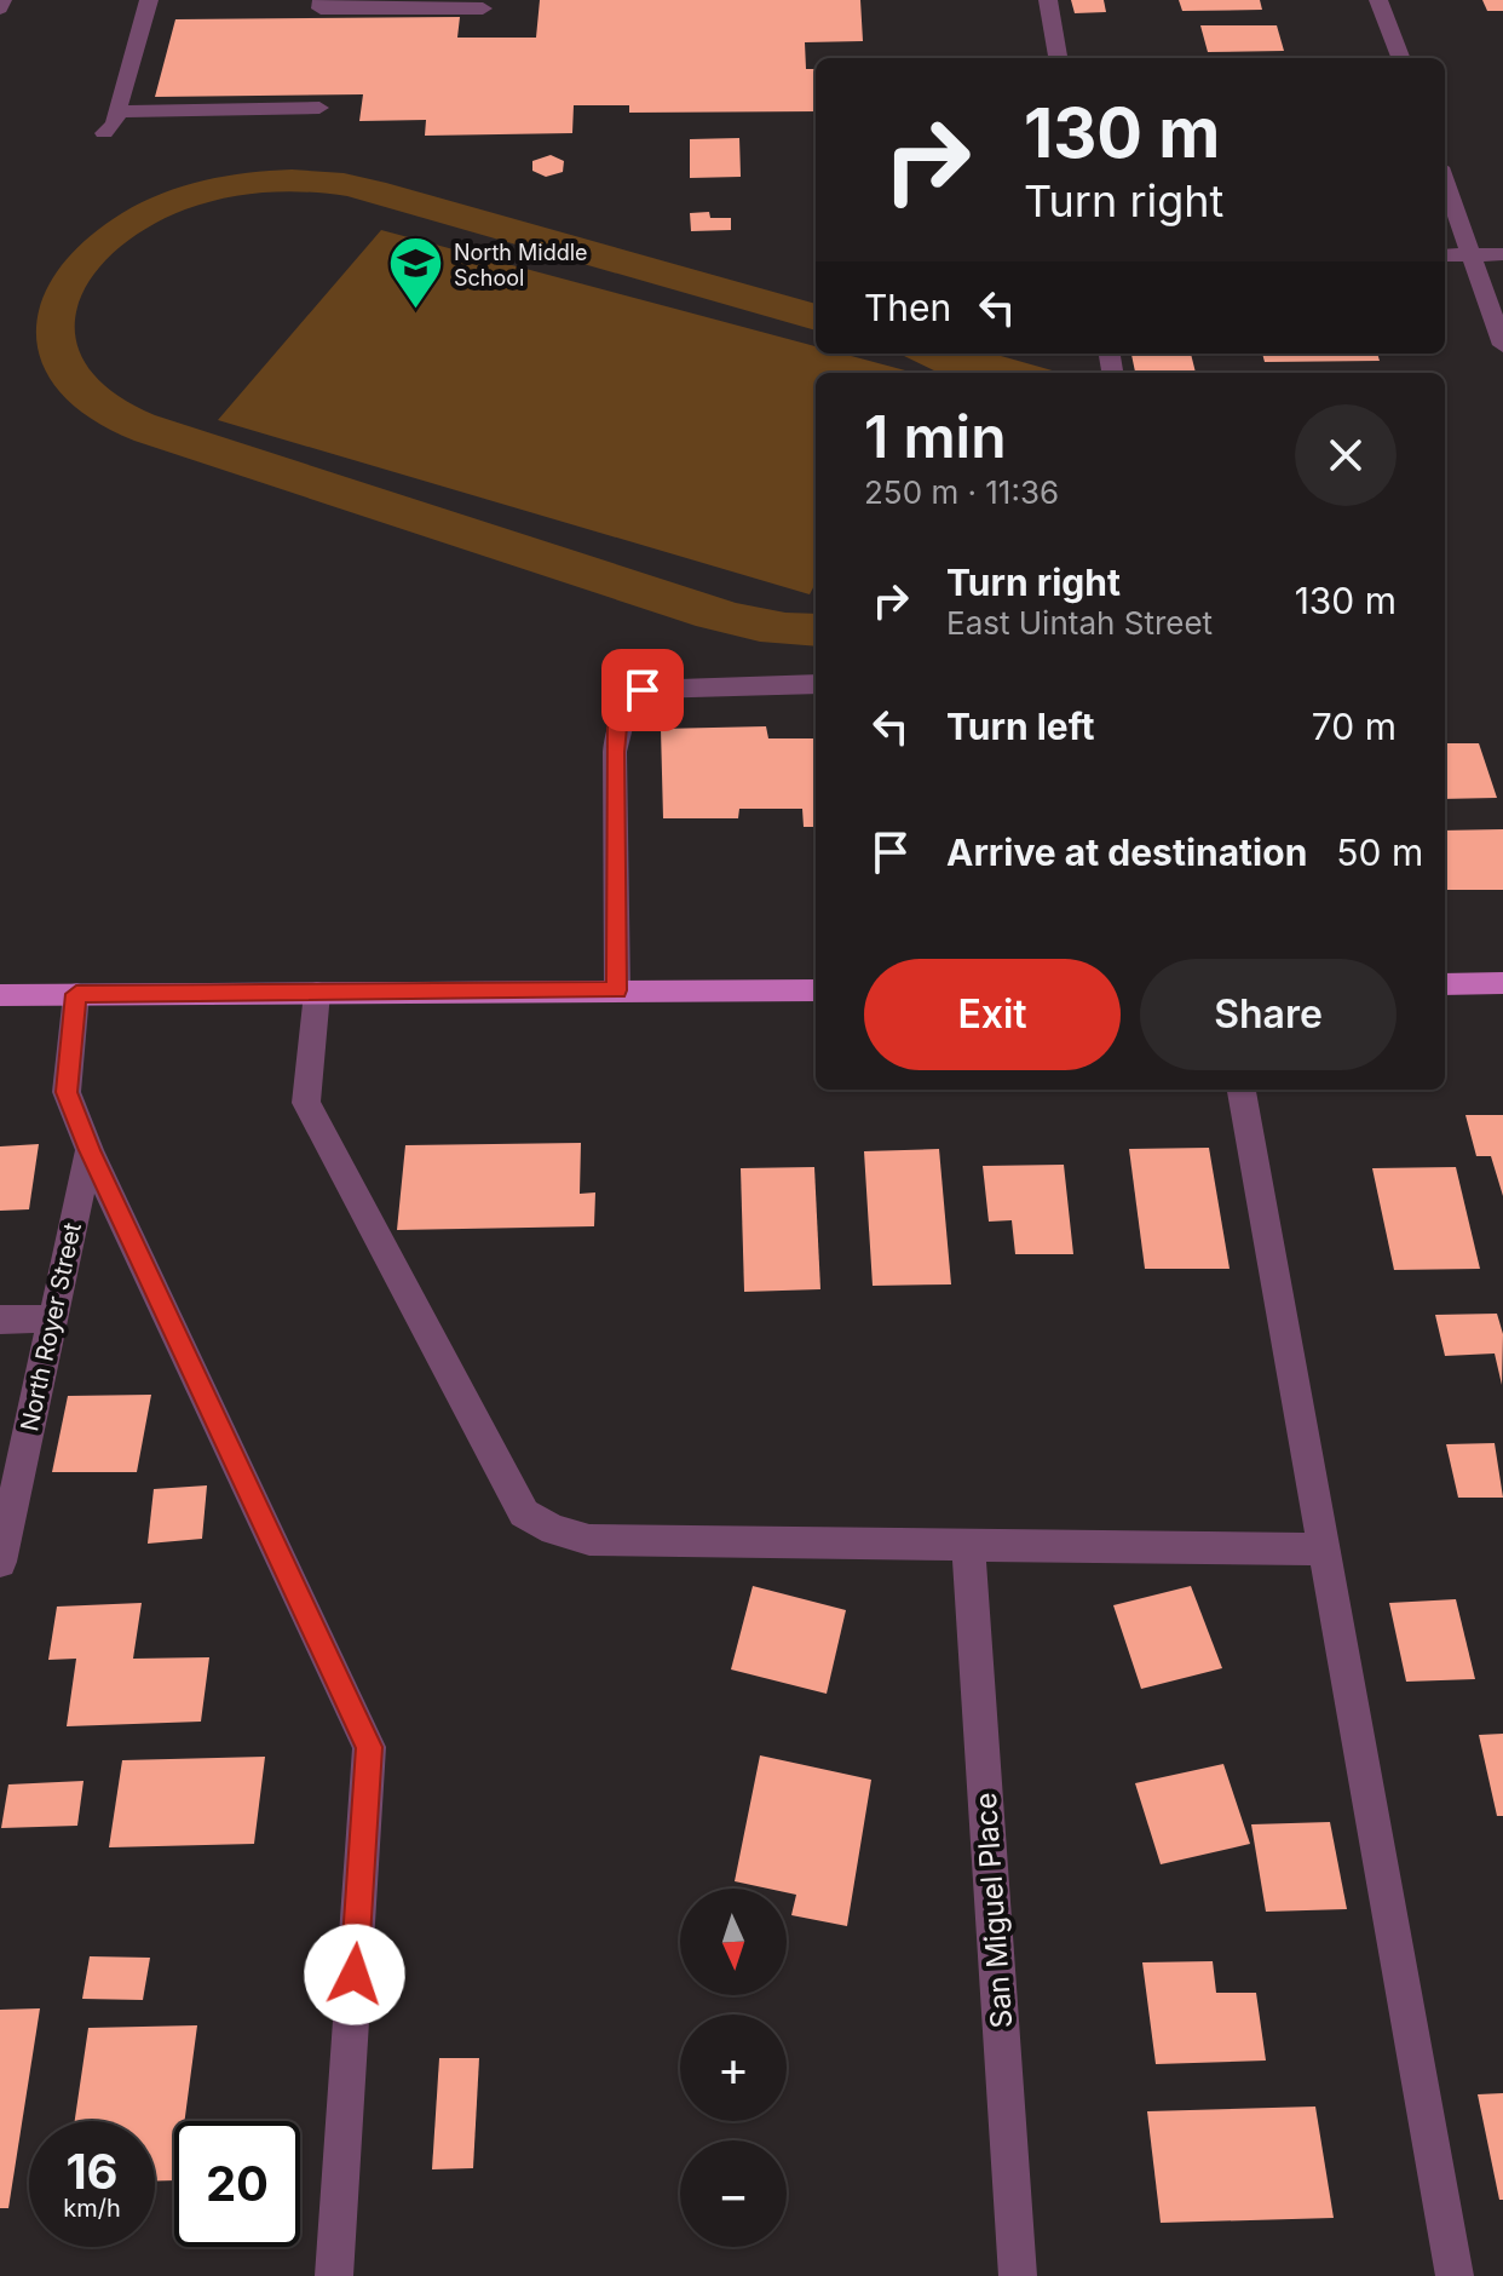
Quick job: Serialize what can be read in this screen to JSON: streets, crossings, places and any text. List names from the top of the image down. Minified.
{"streets":{"street":["North Royer Street","San Miguel Place"]},"places":{"school or university":["North Middle School"]},"north":"bottom","page":{"turn":["130 m","Turn right"],"then":"Then","heading":["1 min","250 m · 11:36"],"list":[{"name":"Turn right","note":"East Uintah Street","value":"130 m"},{"name":"Turn left","value":"70 m"},{"name":"Arrive at destination","value":"50 m"}],"buttons":["Exit","Share"],"map_buttons":["+","−"],"speed":"16 km/h","limit":"20"}}
